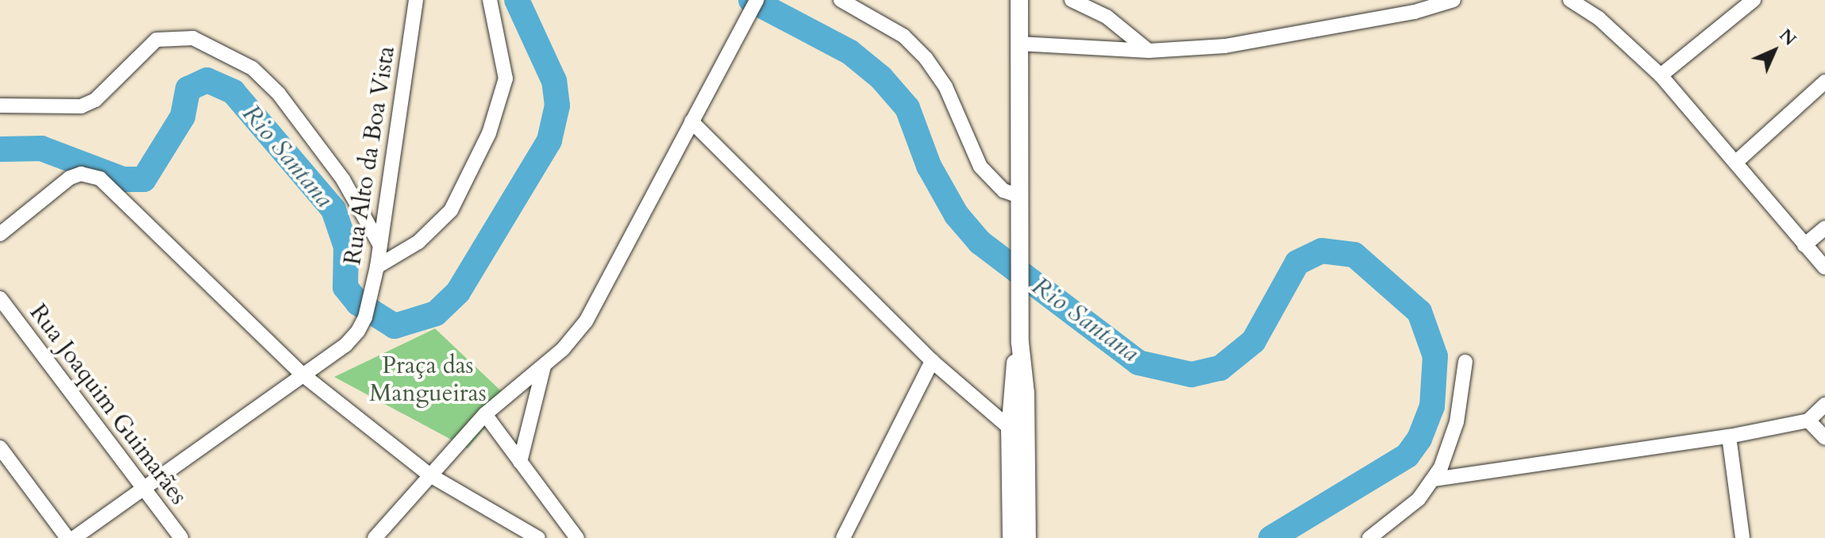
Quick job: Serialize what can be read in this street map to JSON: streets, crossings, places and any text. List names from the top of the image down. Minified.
{"streets":{"street":["Rua Alto da Boa Vista","Rua Joaquim Guimarães"]},"water":["Rio Santana"],"parks":["Praça das Mangueiras"],"north":"top right"}
